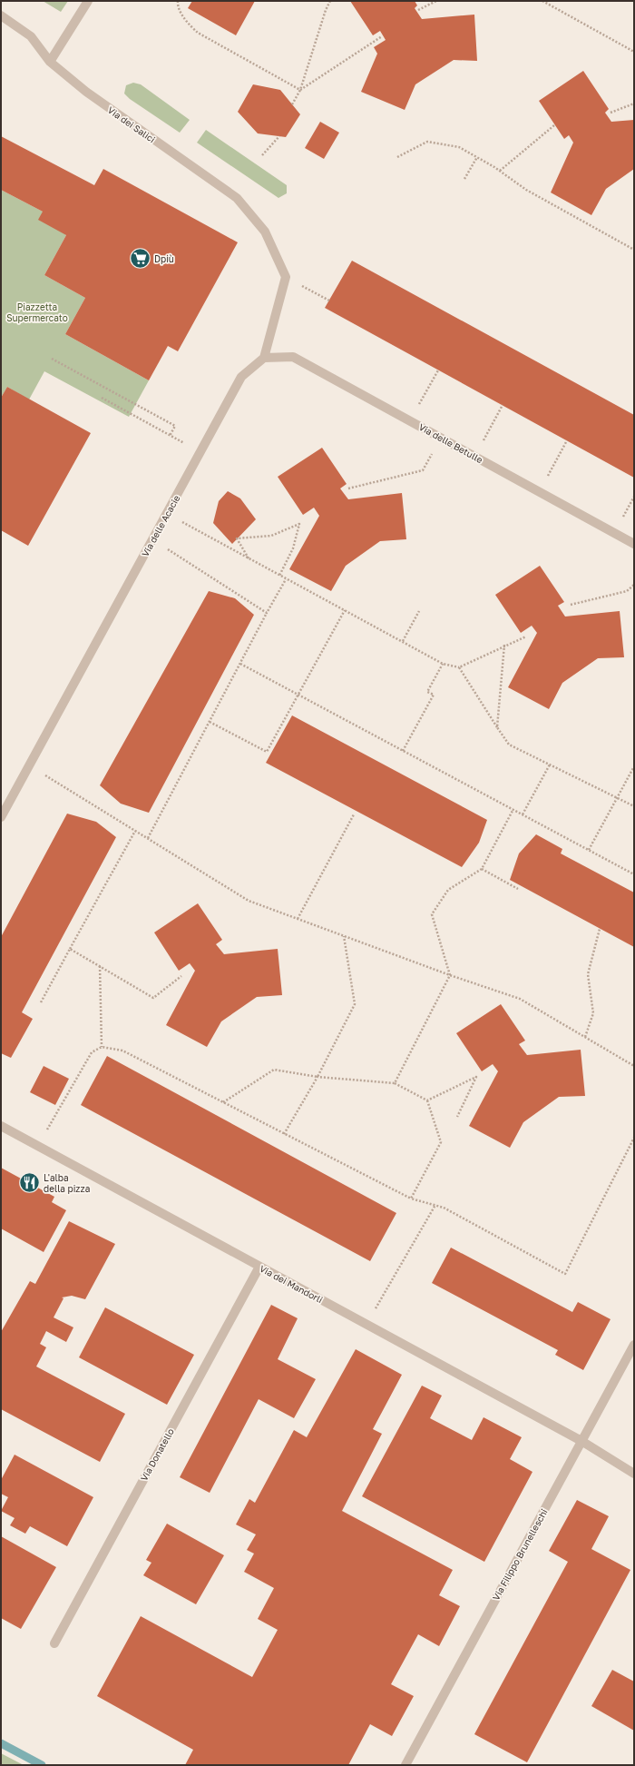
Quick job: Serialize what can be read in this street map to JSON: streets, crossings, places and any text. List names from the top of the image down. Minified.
{"streets":{"street":["Via dei Salici","Via delle Betulle","Via delle Acacie","Via dei Mandorli","Via Donatello","Via Filippo Brunelleschi"]},"crossings":[["Via dei Salici","Via delle Betulle"],["Via dei Salici","Via delle Acacie"],["Via delle Betulle","Via delle Acacie"],["Via dei Mandorli","Via Donatello"],["Via dei Mandorli","Via Filippo Brunelleschi"]],"parks":["Piazzetta Supermercato"],"places":{"supermarket":["Dpiù"],"restaurant":["L'alba della pizza"]}}
